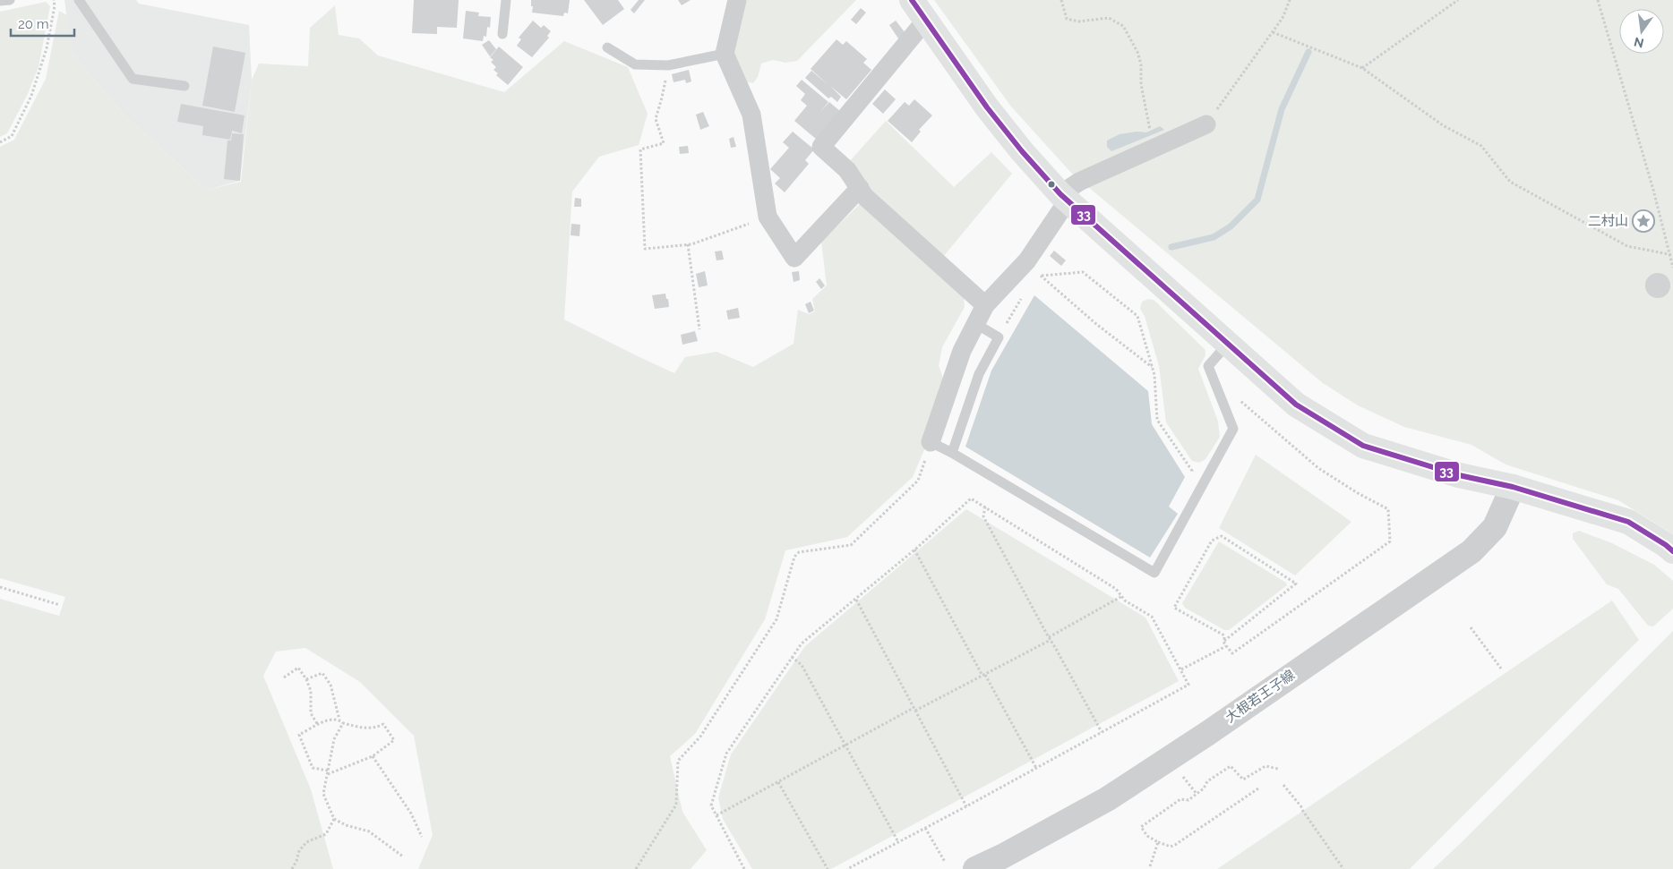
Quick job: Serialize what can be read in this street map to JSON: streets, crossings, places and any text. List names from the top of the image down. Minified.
{"streets":{"street":["大根若王子線"]},"places":{"place":["二村山"]},"lines":["transit line 33"],"scale_bar":"20 m","north":"bottom"}
